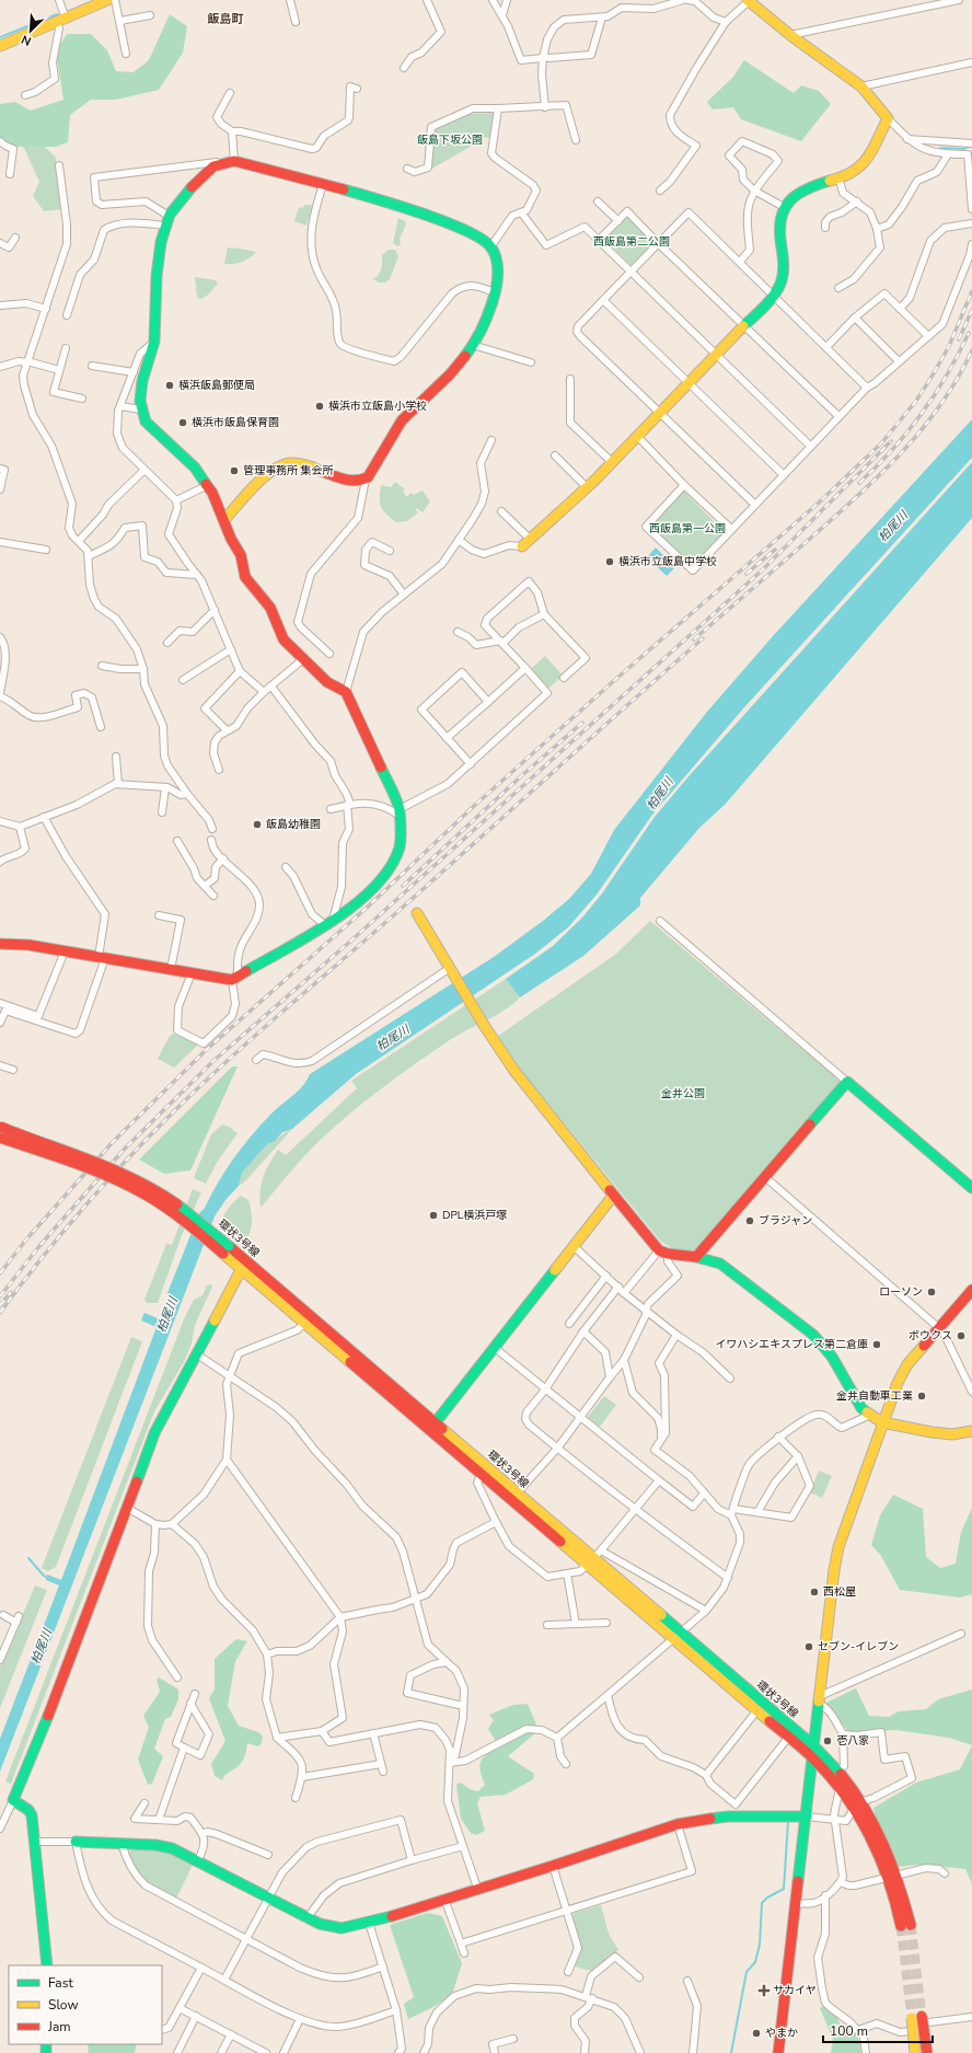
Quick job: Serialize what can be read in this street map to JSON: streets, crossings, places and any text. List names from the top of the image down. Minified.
{"streets":{"street":["環状3号線"]},"districts":["飯島町"],"water":["柏尾川"],"parks":["飯島下坂公園","西飯島第二公園","西飯島第一公園","金井公園"],"places":{"other":["横浜飯島郵便局","横浜市立飯島小学校","横浜市飯島保育園","管理事務所 集会所","横浜市立飯島中学校","飯島幼稚園","DPL横浜戸塚","ブラジャン","ローソン","ボウクス","イワハシエキスプレス第二倉庫","金井自動車工業","西松屋","セブン-イレブン","壱八家","やまか"],"health":["サカイヤ"]},"legend":["Fast","Slow","Jam"],"scale_bar":"100 m","north":"bottom left"}
